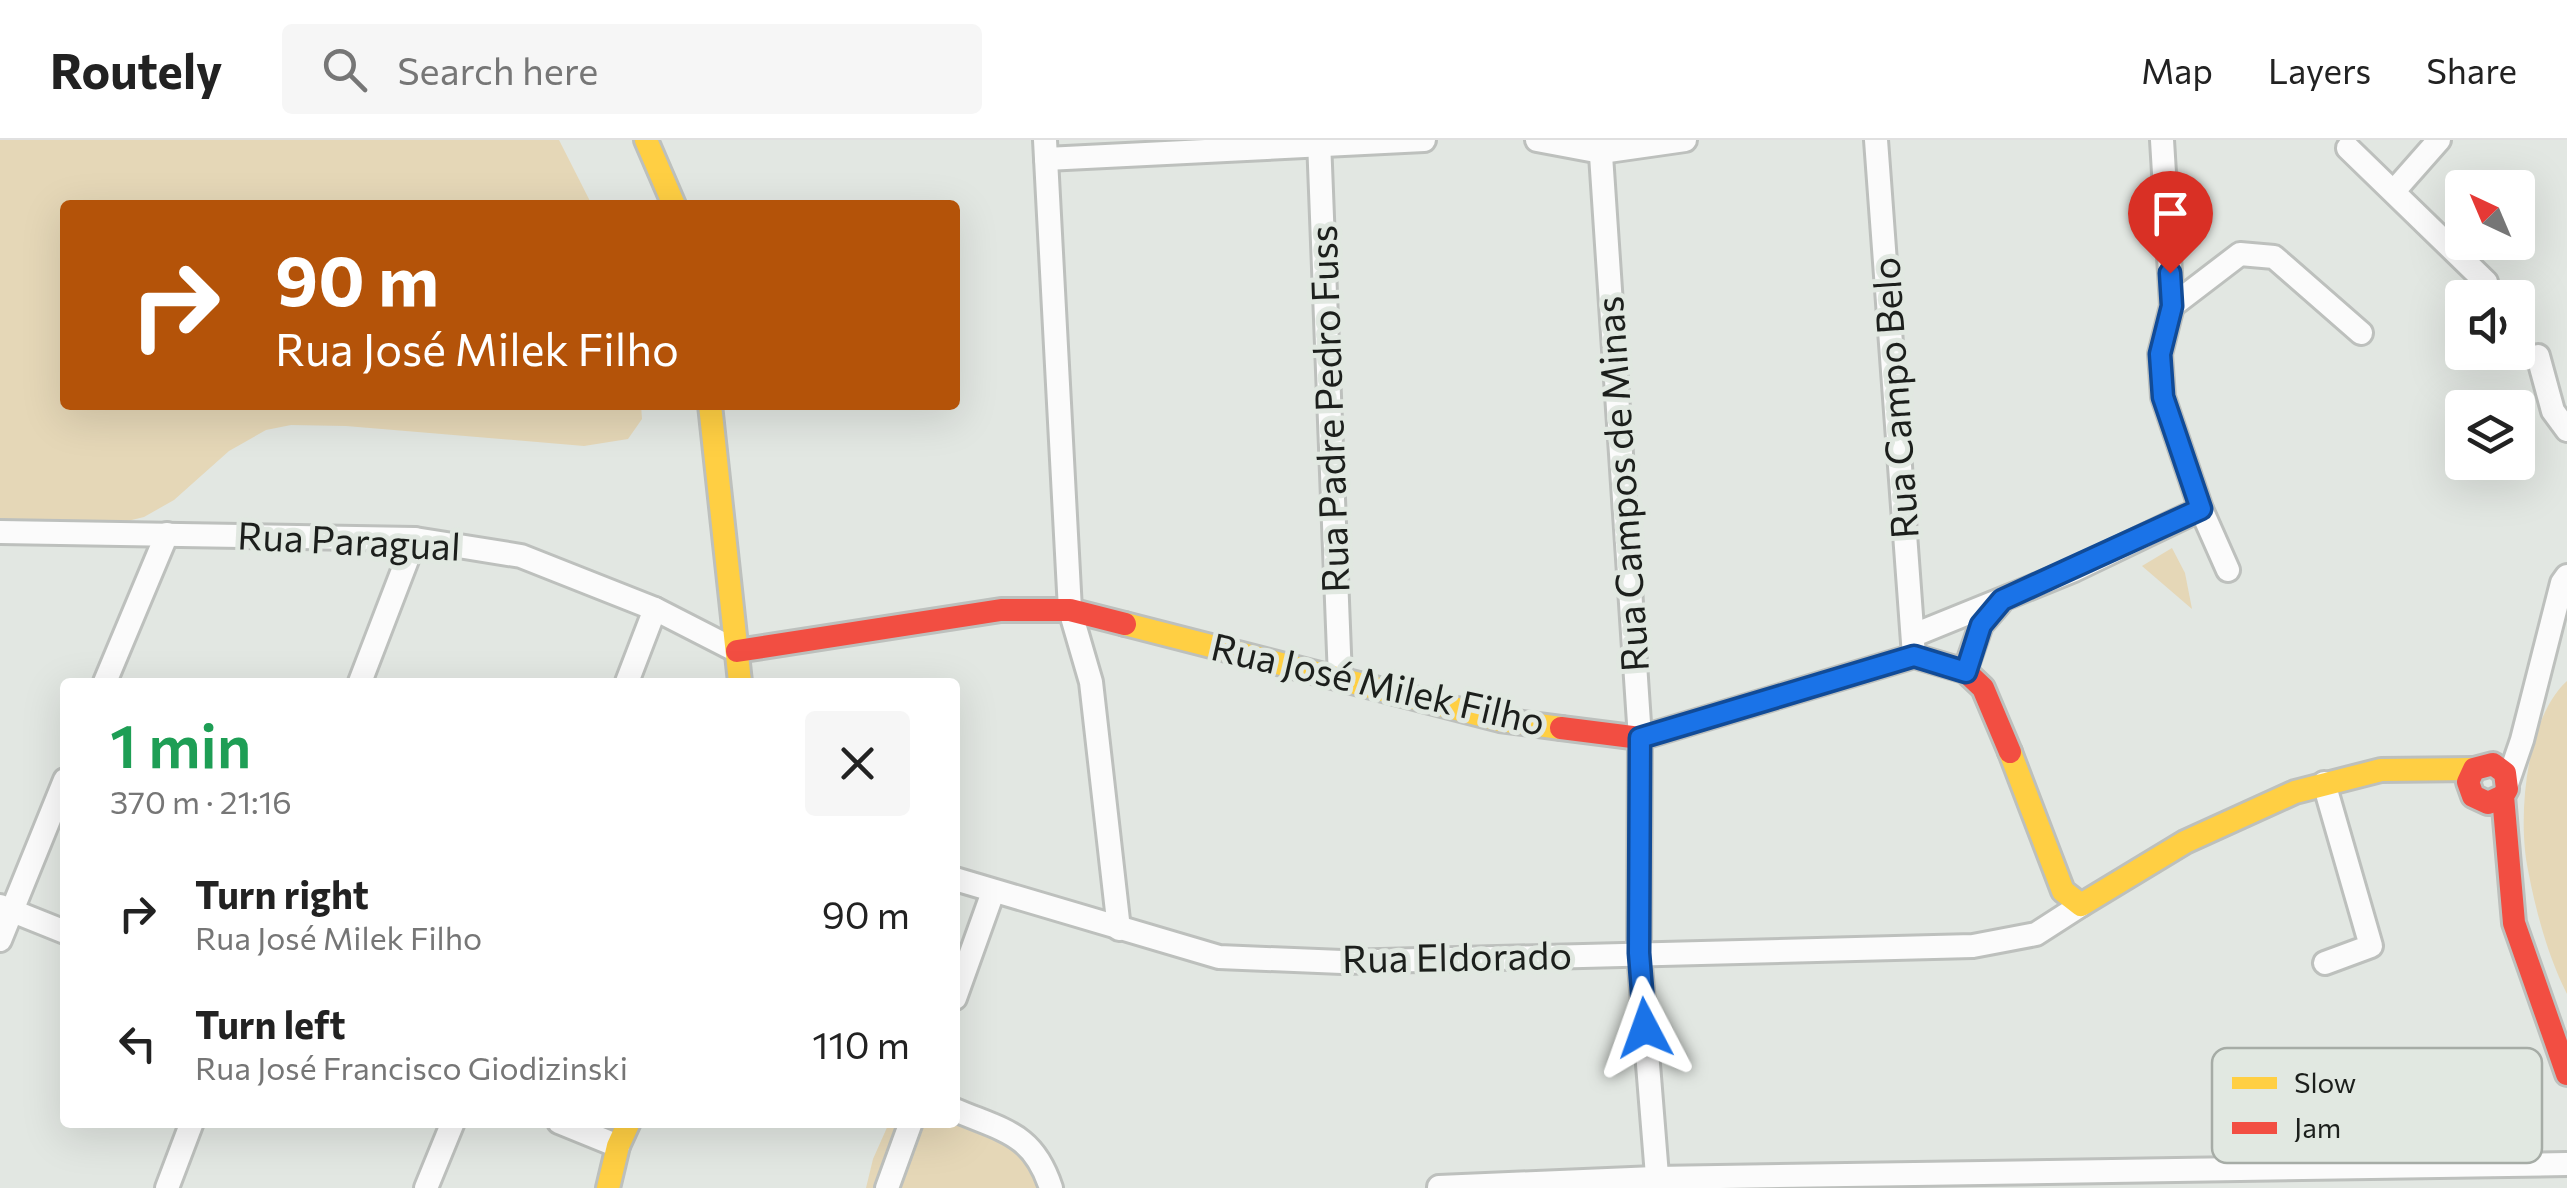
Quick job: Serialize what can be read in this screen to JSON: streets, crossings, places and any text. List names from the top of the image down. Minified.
{"streets":{"street":["Rua Campo Belo","Rua Padre Pedro Fuss","Rua Campos de Minas","Rua Paragual","Rua José Milek Filho","Rua Eldorado"]},"crossings":[["Rua Campo Belo","Rua José Milek Filho"],["Rua Padre Pedro Fuss","Rua José Milek Filho"],["Rua Campos de Minas","Rua José Milek Filho"],["Rua Campos de Minas","Rua Eldorado"],["Rua Paragual","Rua José Milek Filho"]],"legend":["Slow","Jam"],"north":"top left","page":{"header":"Routely","search":"Search here","nav":["Map","Layers","Share"],"turn":["90 m","Rua José Milek Filho"],"heading":["1 min","370 m · 21:16"],"list":[{"name":"Turn right","note":"Rua José Milek Filho","value":"90 m"},{"name":"Turn left","note":"Rua José Francisco Giodizinski","value":"110 m"}]}}
